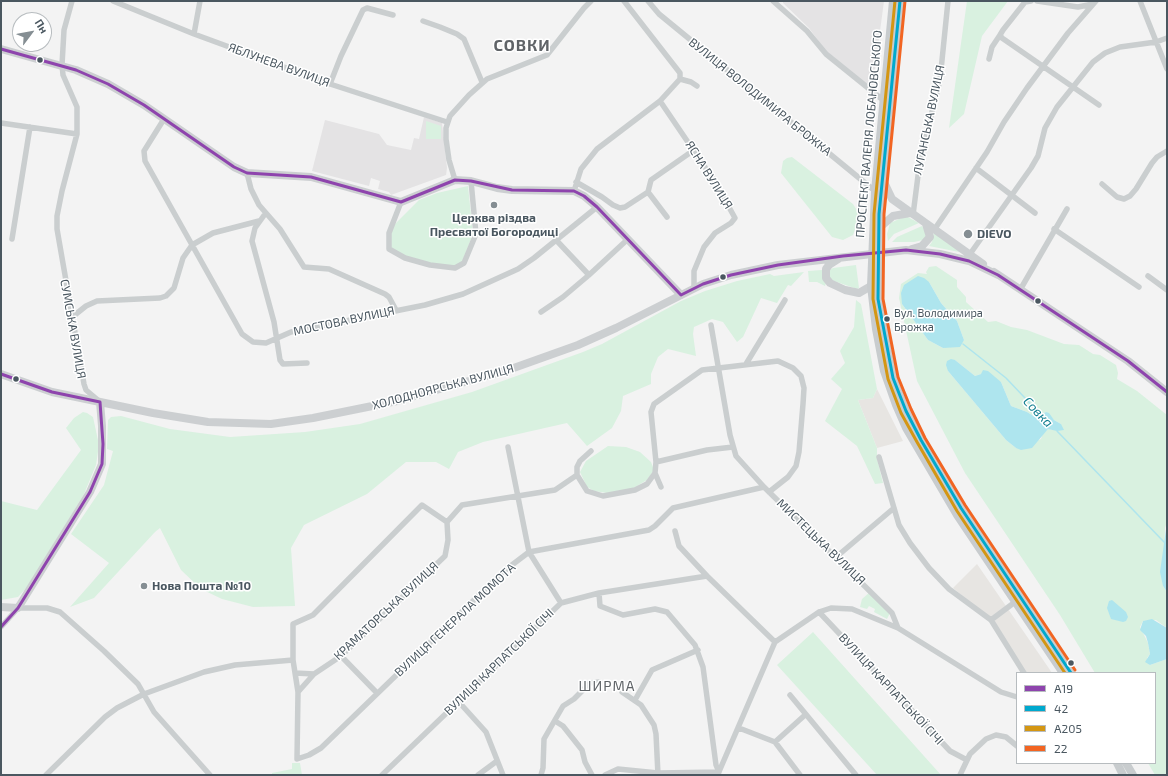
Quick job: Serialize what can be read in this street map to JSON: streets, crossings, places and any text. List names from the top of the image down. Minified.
{"streets":{"main road":["ПРОСПЕКТ ВАЛЕРІЯ ЛОБАНОВСЬКОГО","ХОЛОДНОЯРСЬКА ВУЛИЦЯ"],"street":["ЯБЛУНЕВА ВУЛИЦЯ","ВУЛИЦЯ ВОЛОДИМИРА БРОЖКА","ЛУГАНСЬКА ВУЛИЦЯ","ЯСНА ВУЛИЦЯ","МОСТОВА ВУЛИЦЯ","СУМСЬКА ВУЛИЦЯ","МИСТЕЦЬКА ВУЛИЦЯ","КРАМАТОРСЬКА ВУЛИЦЯ","ВУЛИЦЯ ГЕНЕРАЛА МОМОТА","ВУЛИЦЯ КАРПАТСЬКОЇ СІЧІ"]},"crossings":[["ВУЛИЦЯ ВОЛОДИМИРА БРОЖКА","ПРОСПЕКТ ВАЛЕРІЯ ЛОБАНОВСЬКОГО"],["ПРОСПЕКТ ВАЛЕРІЯ ЛОБАНОВСЬКОГО","ХОЛОДНОЯРСЬКА ВУЛИЦЯ"],["ЯСНА ВУЛИЦЯ","ХОЛОДНОЯРСЬКА ВУЛИЦЯ"],["СУМСЬКА ВУЛИЦЯ","ХОЛОДНОЯРСЬКА ВУЛИЦЯ"],["МИСТЕЦЬКА ВУЛИЦЯ","ВУЛИЦЯ ГЕНЕРАЛА МОМОТА"],["КРАМАТОРСЬКА ВУЛИЦЯ","ВУЛИЦЯ ГЕНЕРАЛА МОМОТА"]],"districts":["СОВКИ","ШИРМА"],"water":["Совка"],"places":["Церква різдва Пресвятої Богородиці","DIEVO","Вул. Володимира Брожка","Нова Пошта №10"],"lines":["transit line 42","transit line А205","transit line 22","transit line А19"],"legend":["А19","42","А205","22"],"north":"top right"}
